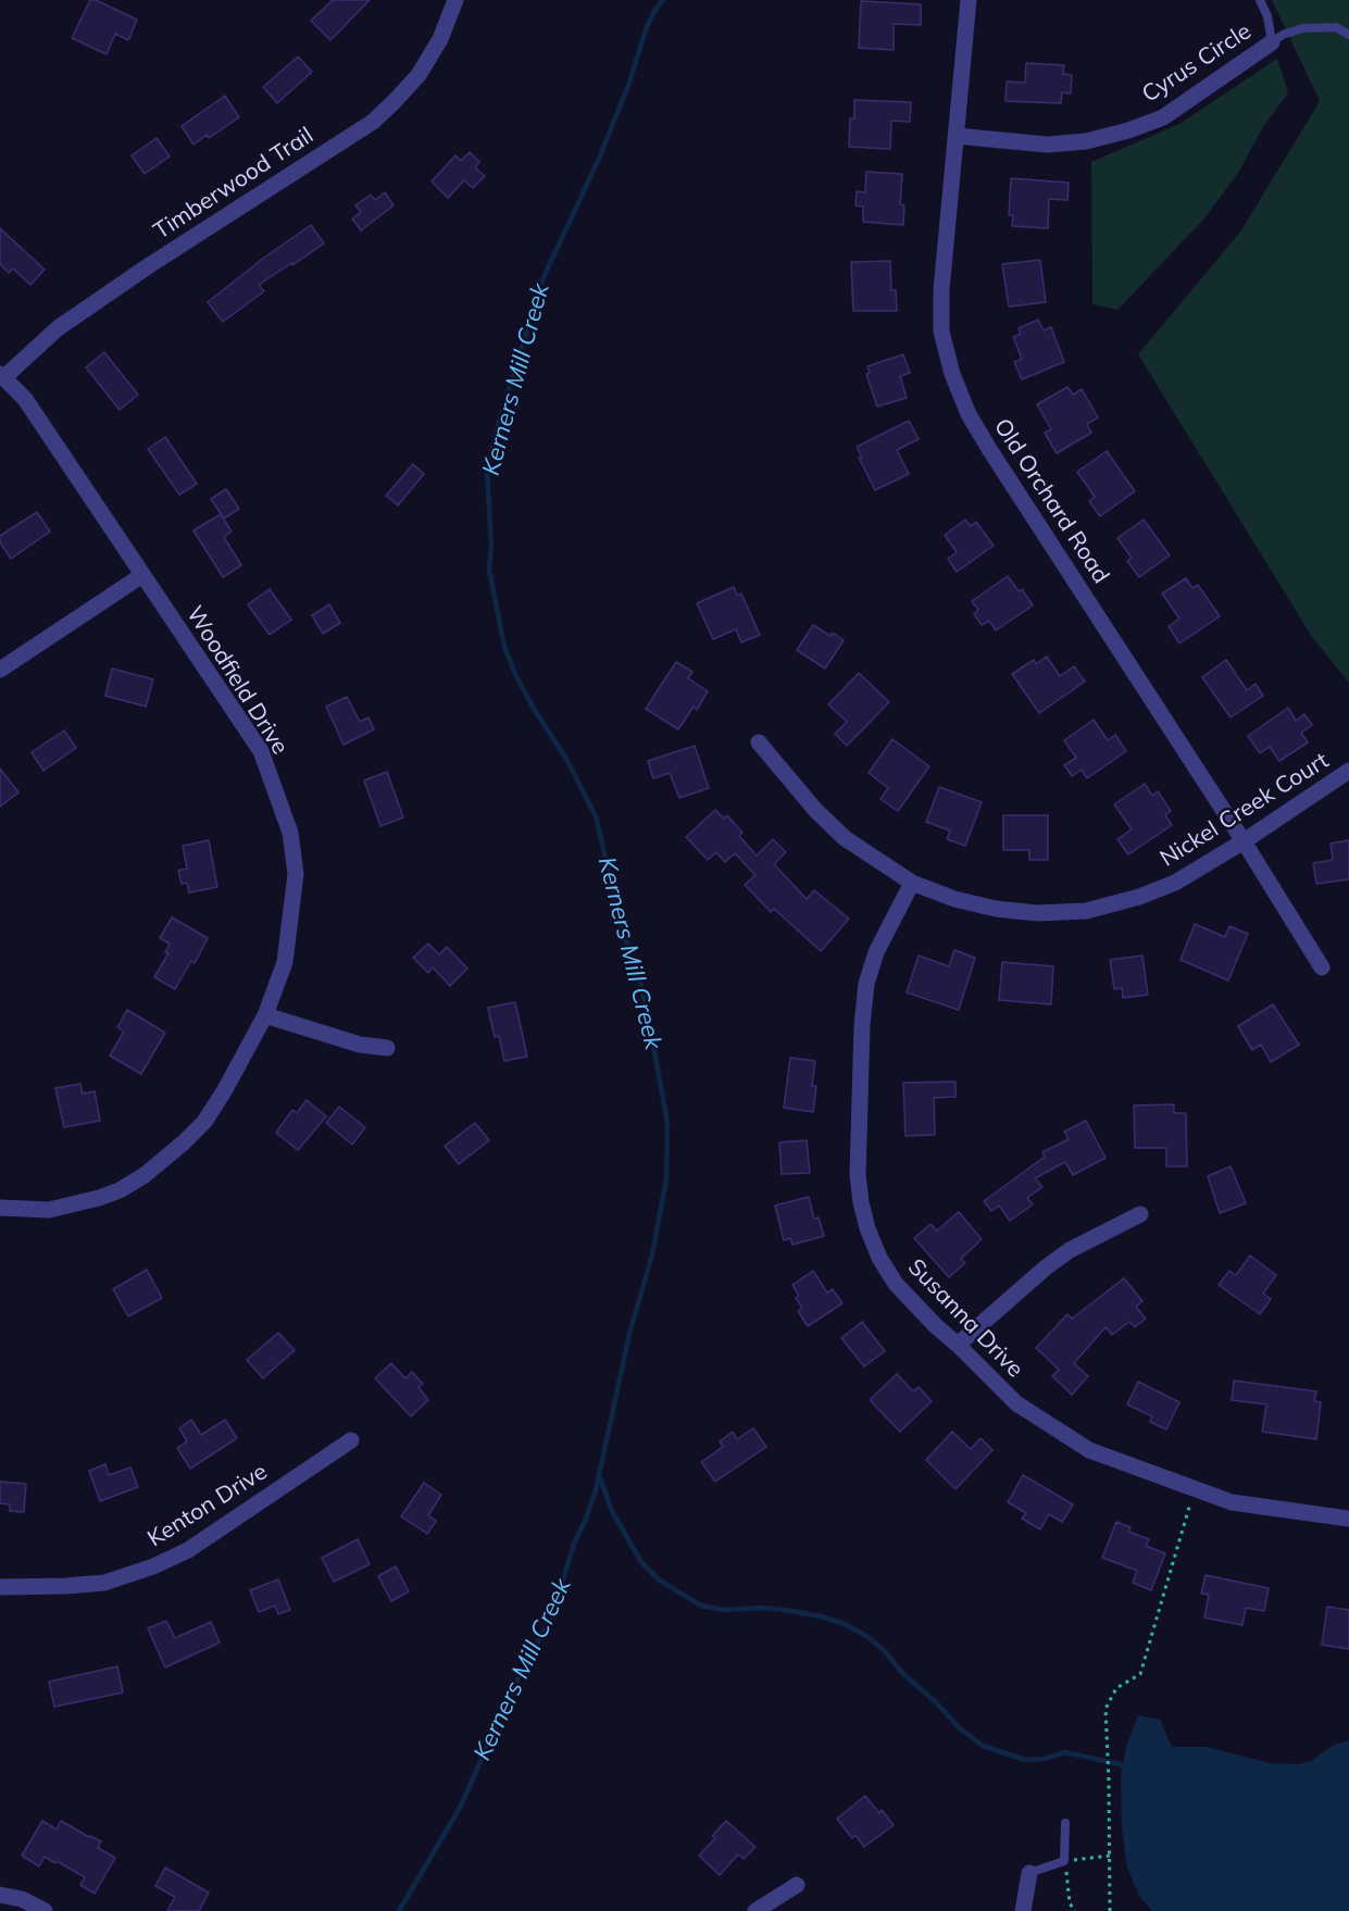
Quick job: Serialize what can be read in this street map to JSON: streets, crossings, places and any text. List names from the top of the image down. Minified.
{"streets":{"street":["Cyrus Circle","Timberwood Trail","Old Orchard Road","Woodfield Drive","Nickel Creek Court","Susanna Drive","Kenton Drive"]},"crossings":[["Cyrus Circle","Old Orchard Road"],["Timberwood Trail","Woodfield Drive"],["Old Orchard Road","Nickel Creek Court"],["Nickel Creek Court","Susanna Drive"]],"water":["Kerners Mill Creek"]}
